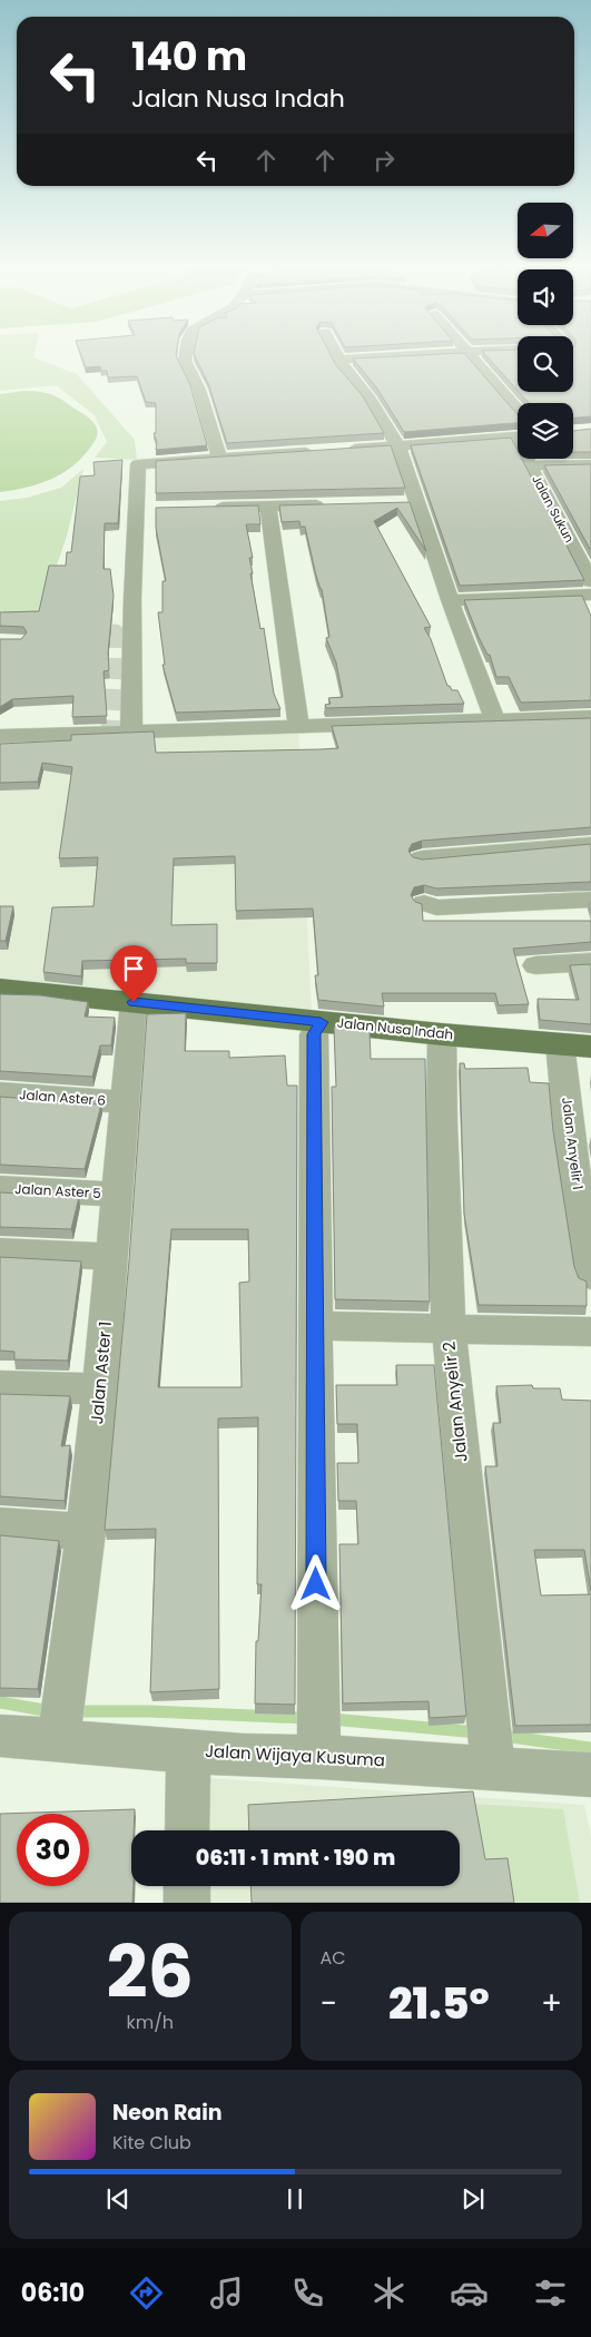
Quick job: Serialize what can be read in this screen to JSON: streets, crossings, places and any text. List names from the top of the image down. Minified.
{"streets":{"main road":["Jalan Nusa Indah"],"street":["Jalan Sukun","Jalan Aster 6","Jalan Anyelir 1","Jalan Aster 5","Jalan Aster 1","Jalan Anyelir 2","Jalan Wijaya Kusuma"]},"crossings":[["Jalan Nusa Indah","Jalan Anyelir 1"],["Jalan Nusa Indah","Jalan Aster 1"],["Jalan Nusa Indah","Jalan Anyelir 2"],["Jalan Aster 6","Jalan Aster 1"],["Jalan Aster 5","Jalan Aster 1"],["Jalan Aster 1","Jalan Wijaya Kusuma"],["Jalan Anyelir 2","Jalan Wijaya Kusuma"]],"north":"left","page":{"turn":["140 m","Jalan Nusa Indah"],"limit":"30","trip":"06:11 · 1 mnt · 190 m","tile":[["26","km/h"],"AC"],"heat":["−","21.5°","+"],"song":["Neon Rain","Kite Club"],"tabs":"06:10"}}
